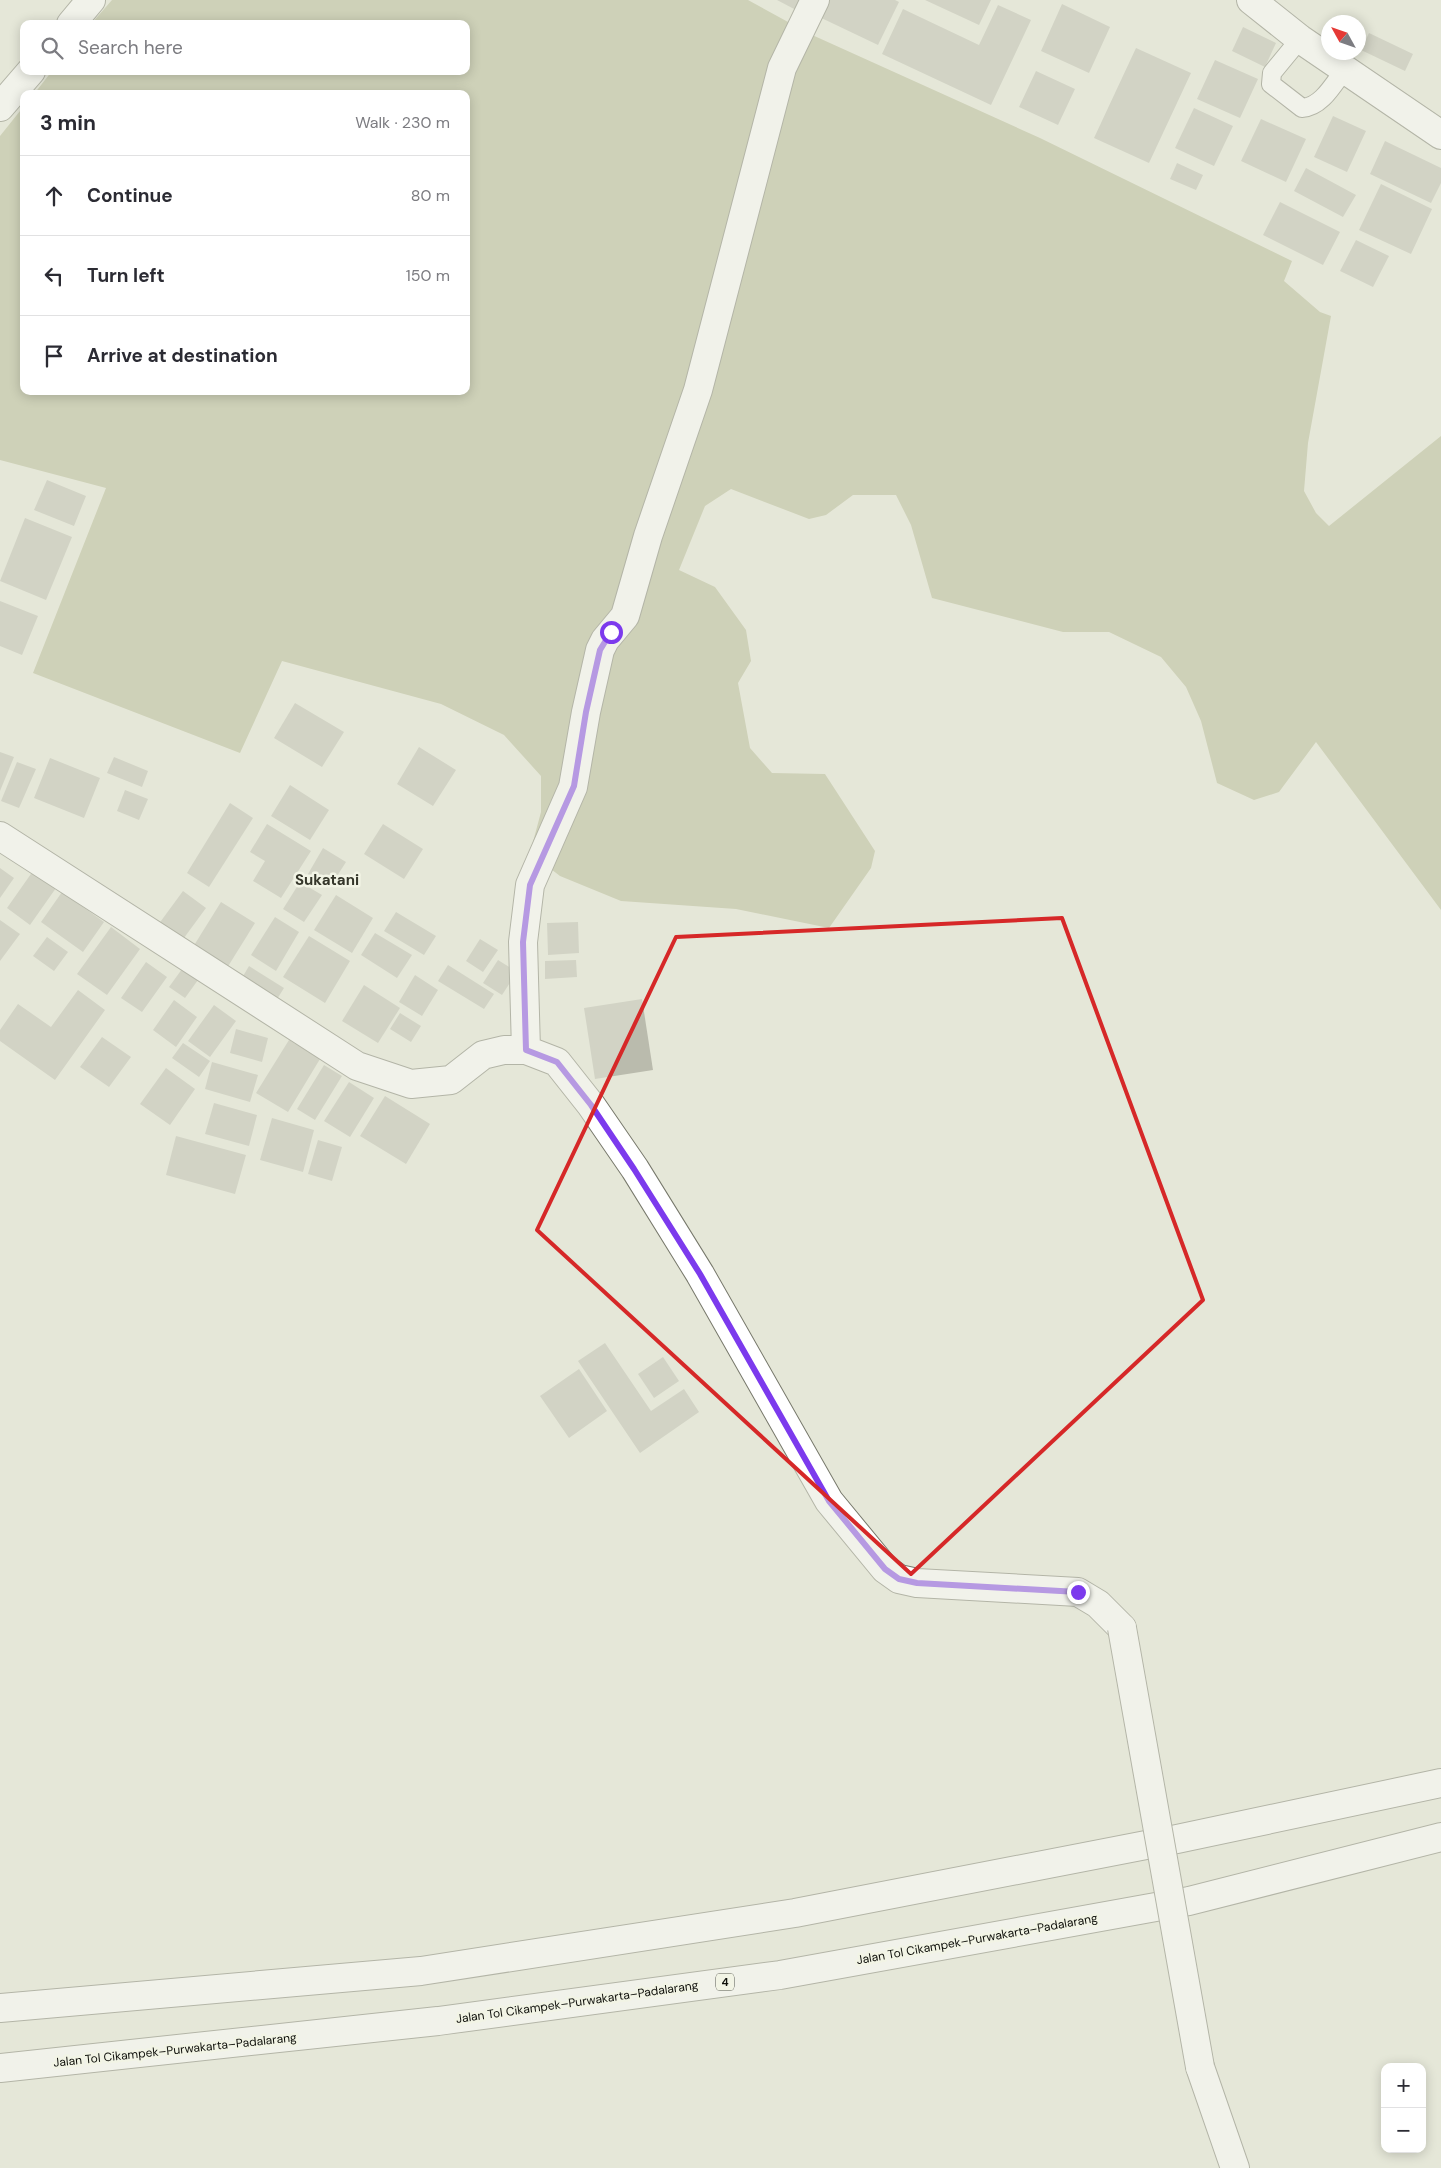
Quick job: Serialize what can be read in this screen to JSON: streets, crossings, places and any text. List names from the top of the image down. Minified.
{"streets":{"main road":["Jalan Tol Cikampek–Purwakarta–Padalarang","4"]},"districts":["Sukatani"],"north":"top left","page":{"search":"Search here","heading":["3 min","Walk · 230 m"],"list":[["Continue","80 m"],["Turn left","150 m"],"Arrive at destination"],"map_buttons":["+","−"]}}
